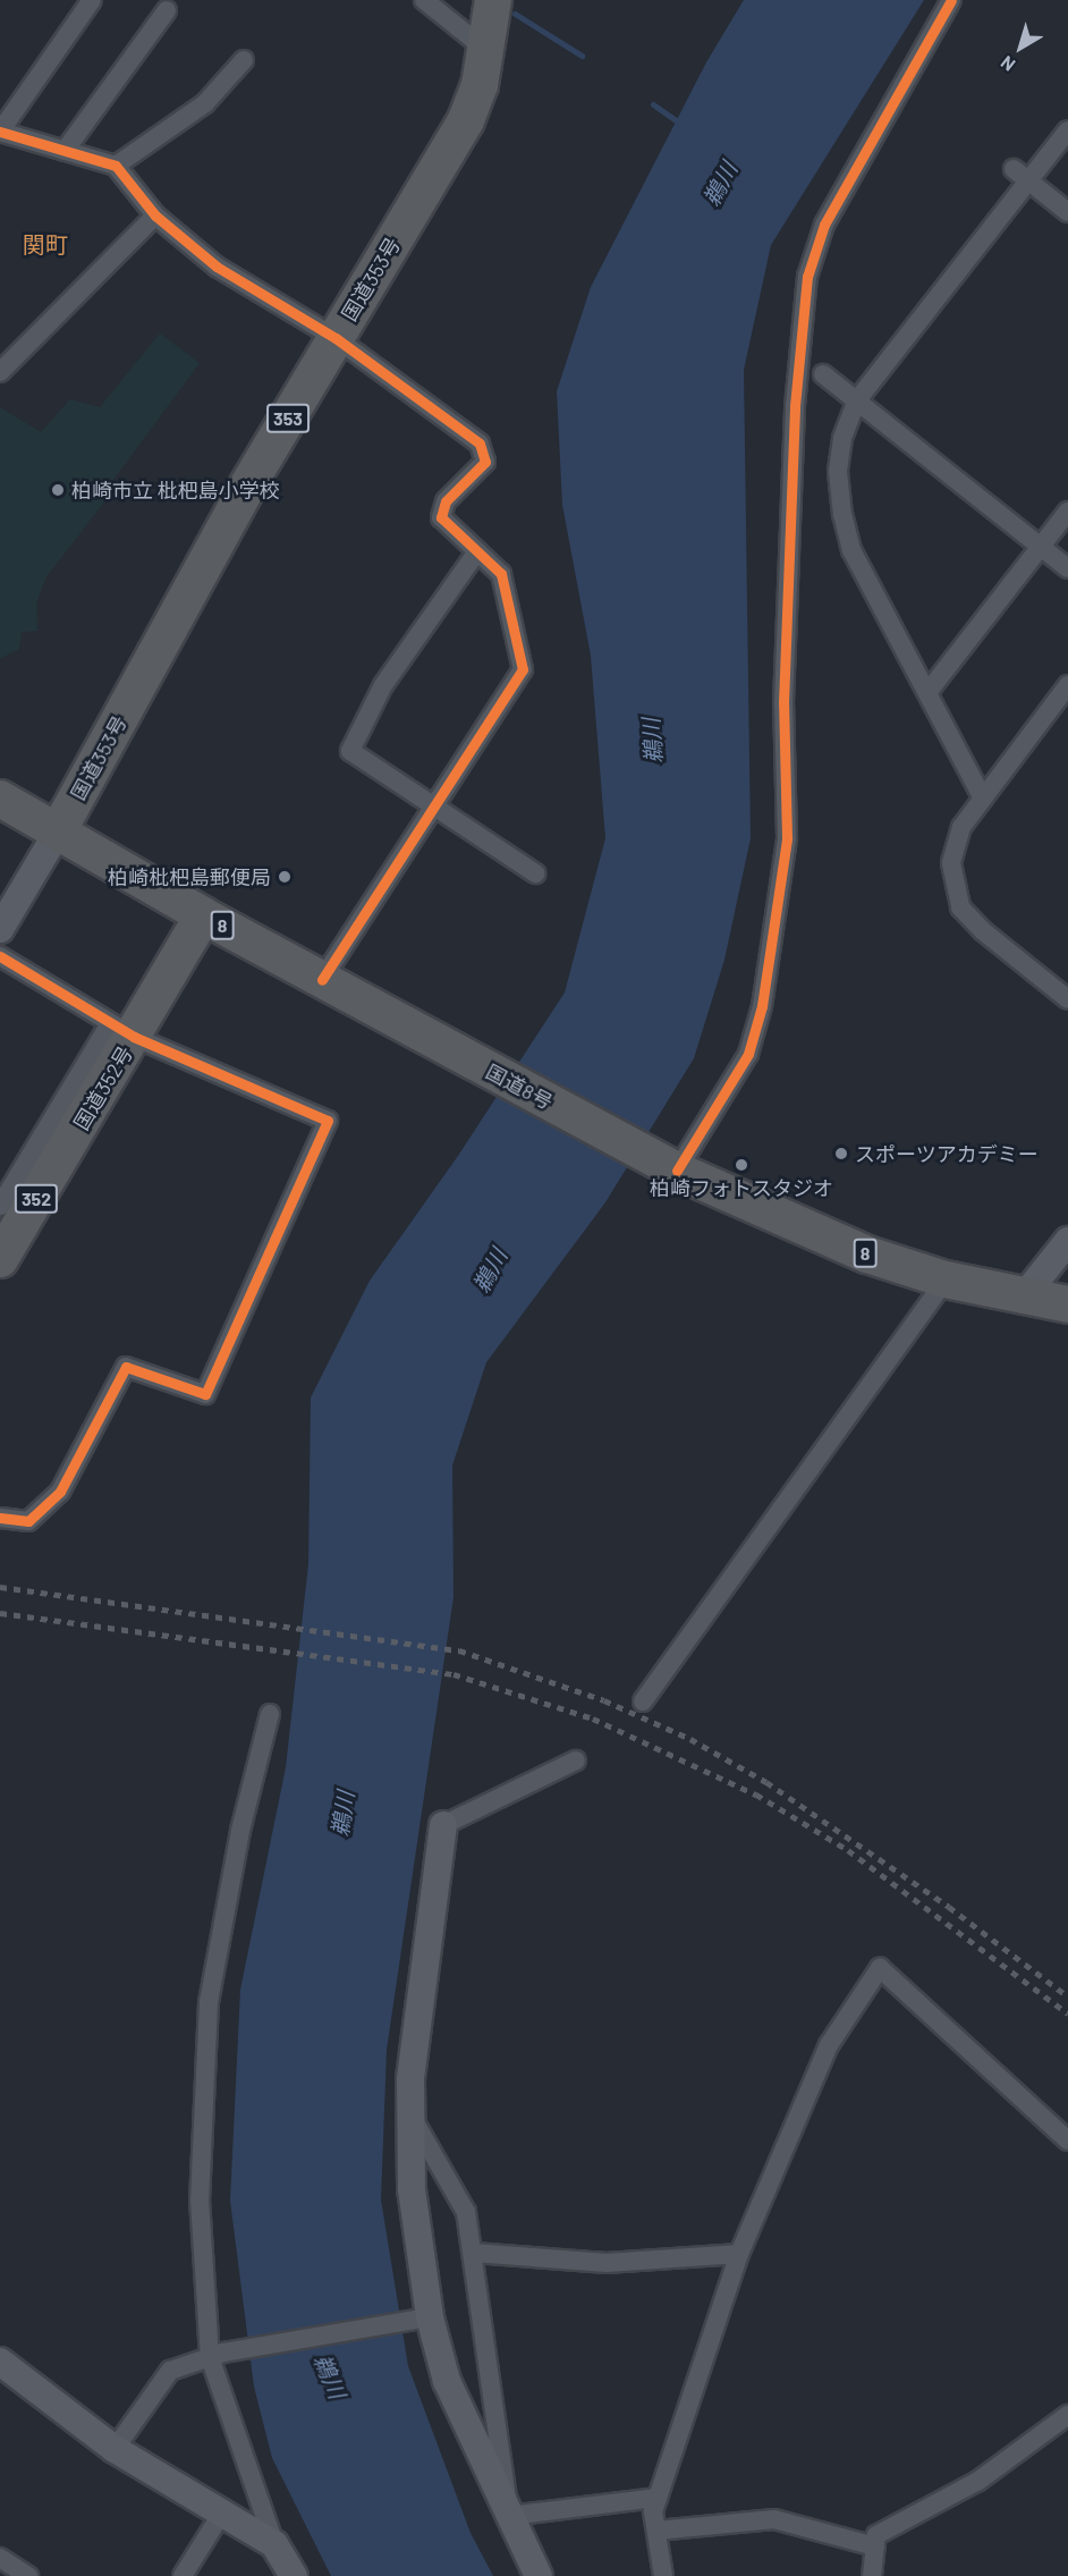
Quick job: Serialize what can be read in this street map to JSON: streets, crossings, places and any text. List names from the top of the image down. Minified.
{"streets":{"highway":["国道353号","353","8","国道8号","国道352号","352"]},"crossings":[["国道353号","国道8号"],["国道8号","国道352号"]],"districts":["関町"],"water":["鵜川"],"places":["柏崎市立 枇杷島小学校","柏崎枇杷島郵便局","スポーツアカデミー","柏崎フォトスタジオ"],"north":"bottom left"}
